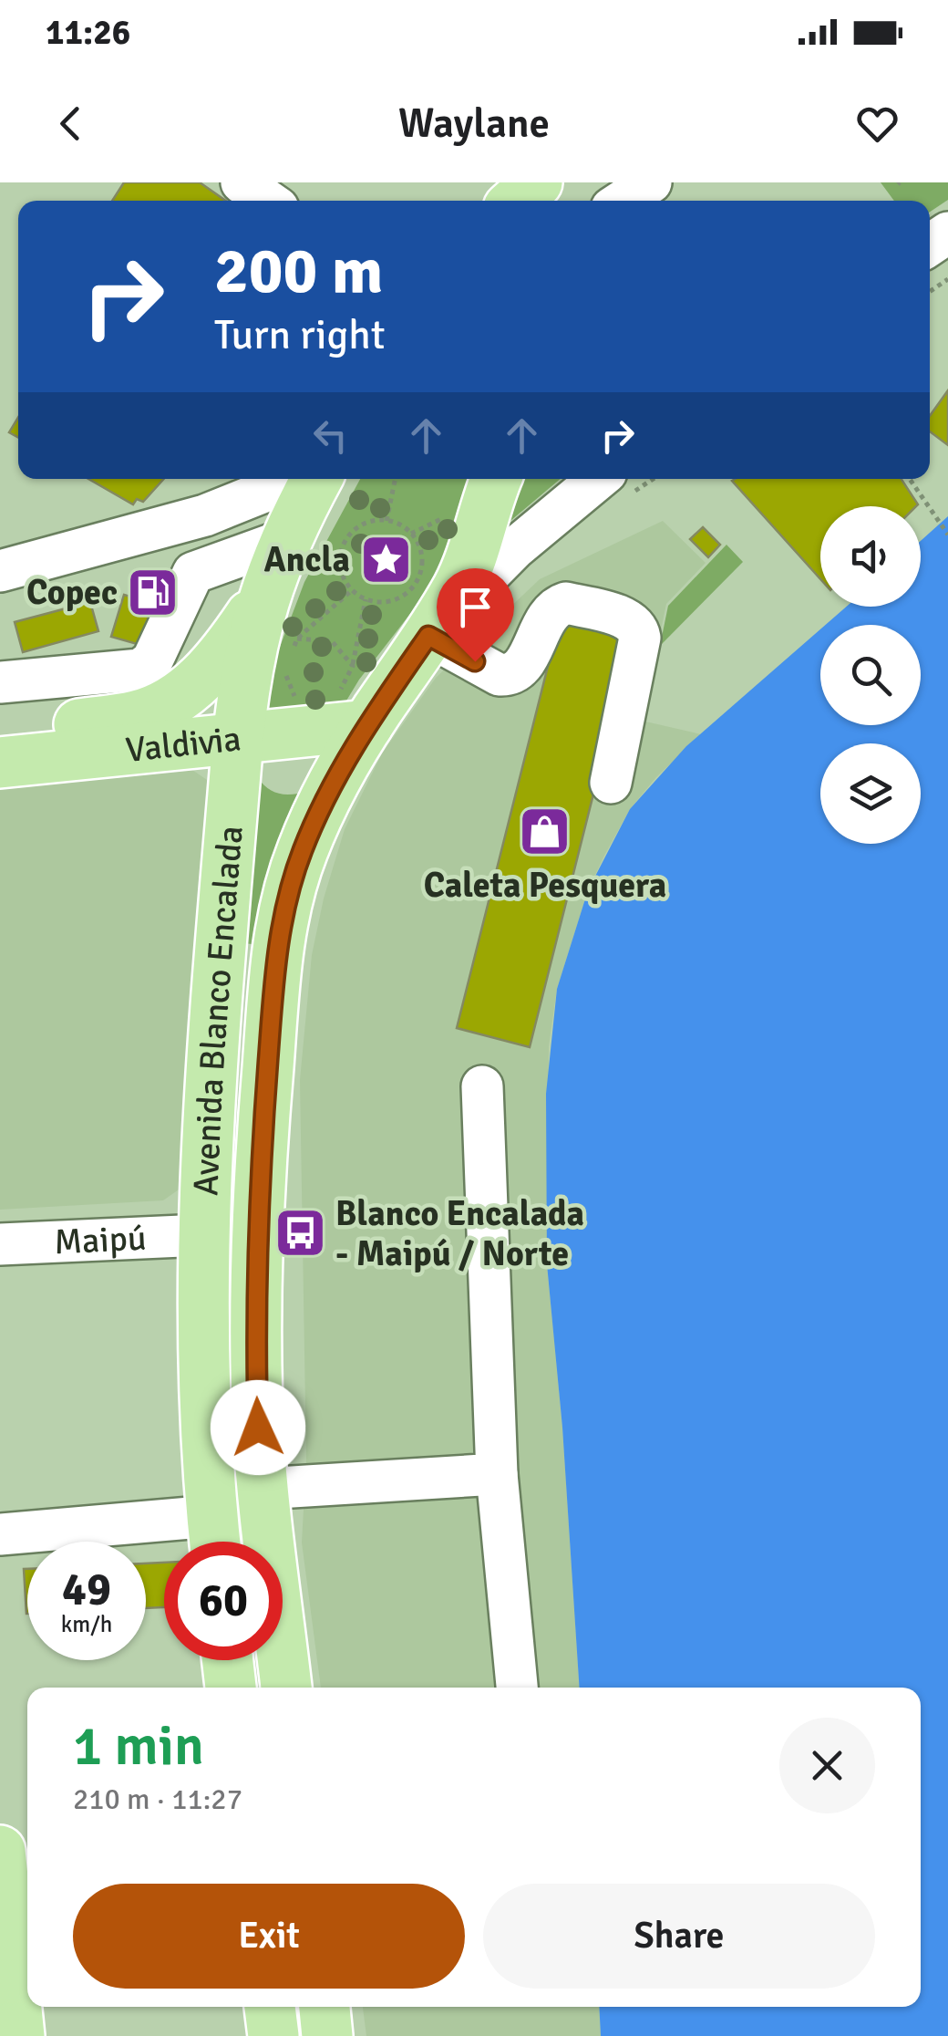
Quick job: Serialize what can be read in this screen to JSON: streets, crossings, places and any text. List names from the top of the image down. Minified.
{"streets":{"main road":["Valdivia","Avenida Blanco Encalada"],"street":["Maipú"]},"crossings":[["Valdivia","Avenida Blanco Encalada"],["Avenida Blanco Encalada","Maipú"]],"places":{"place":["Ancla"],"fuel station":["Copec"],"shop":["Caleta Pesquera"],"bus stop":["Blanco Encalada - Maipú / Norte"]},"page":{"status":"11:26","header":"Waylane","turn":["200 m","Turn right"],"speed":"49 km/h","limit":"60","heading":["1 min","210 m · 11:27"],"buttons":["Exit","Share"]}}
